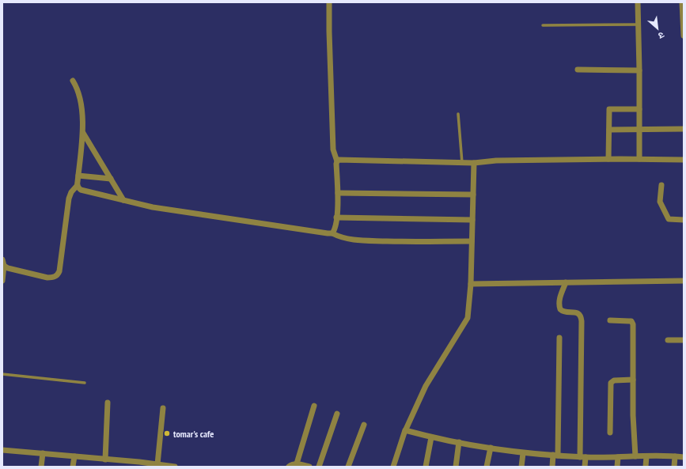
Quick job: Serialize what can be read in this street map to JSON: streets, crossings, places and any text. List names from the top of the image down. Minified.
{"places":["tomar's cafe"],"north":"bottom right"}
